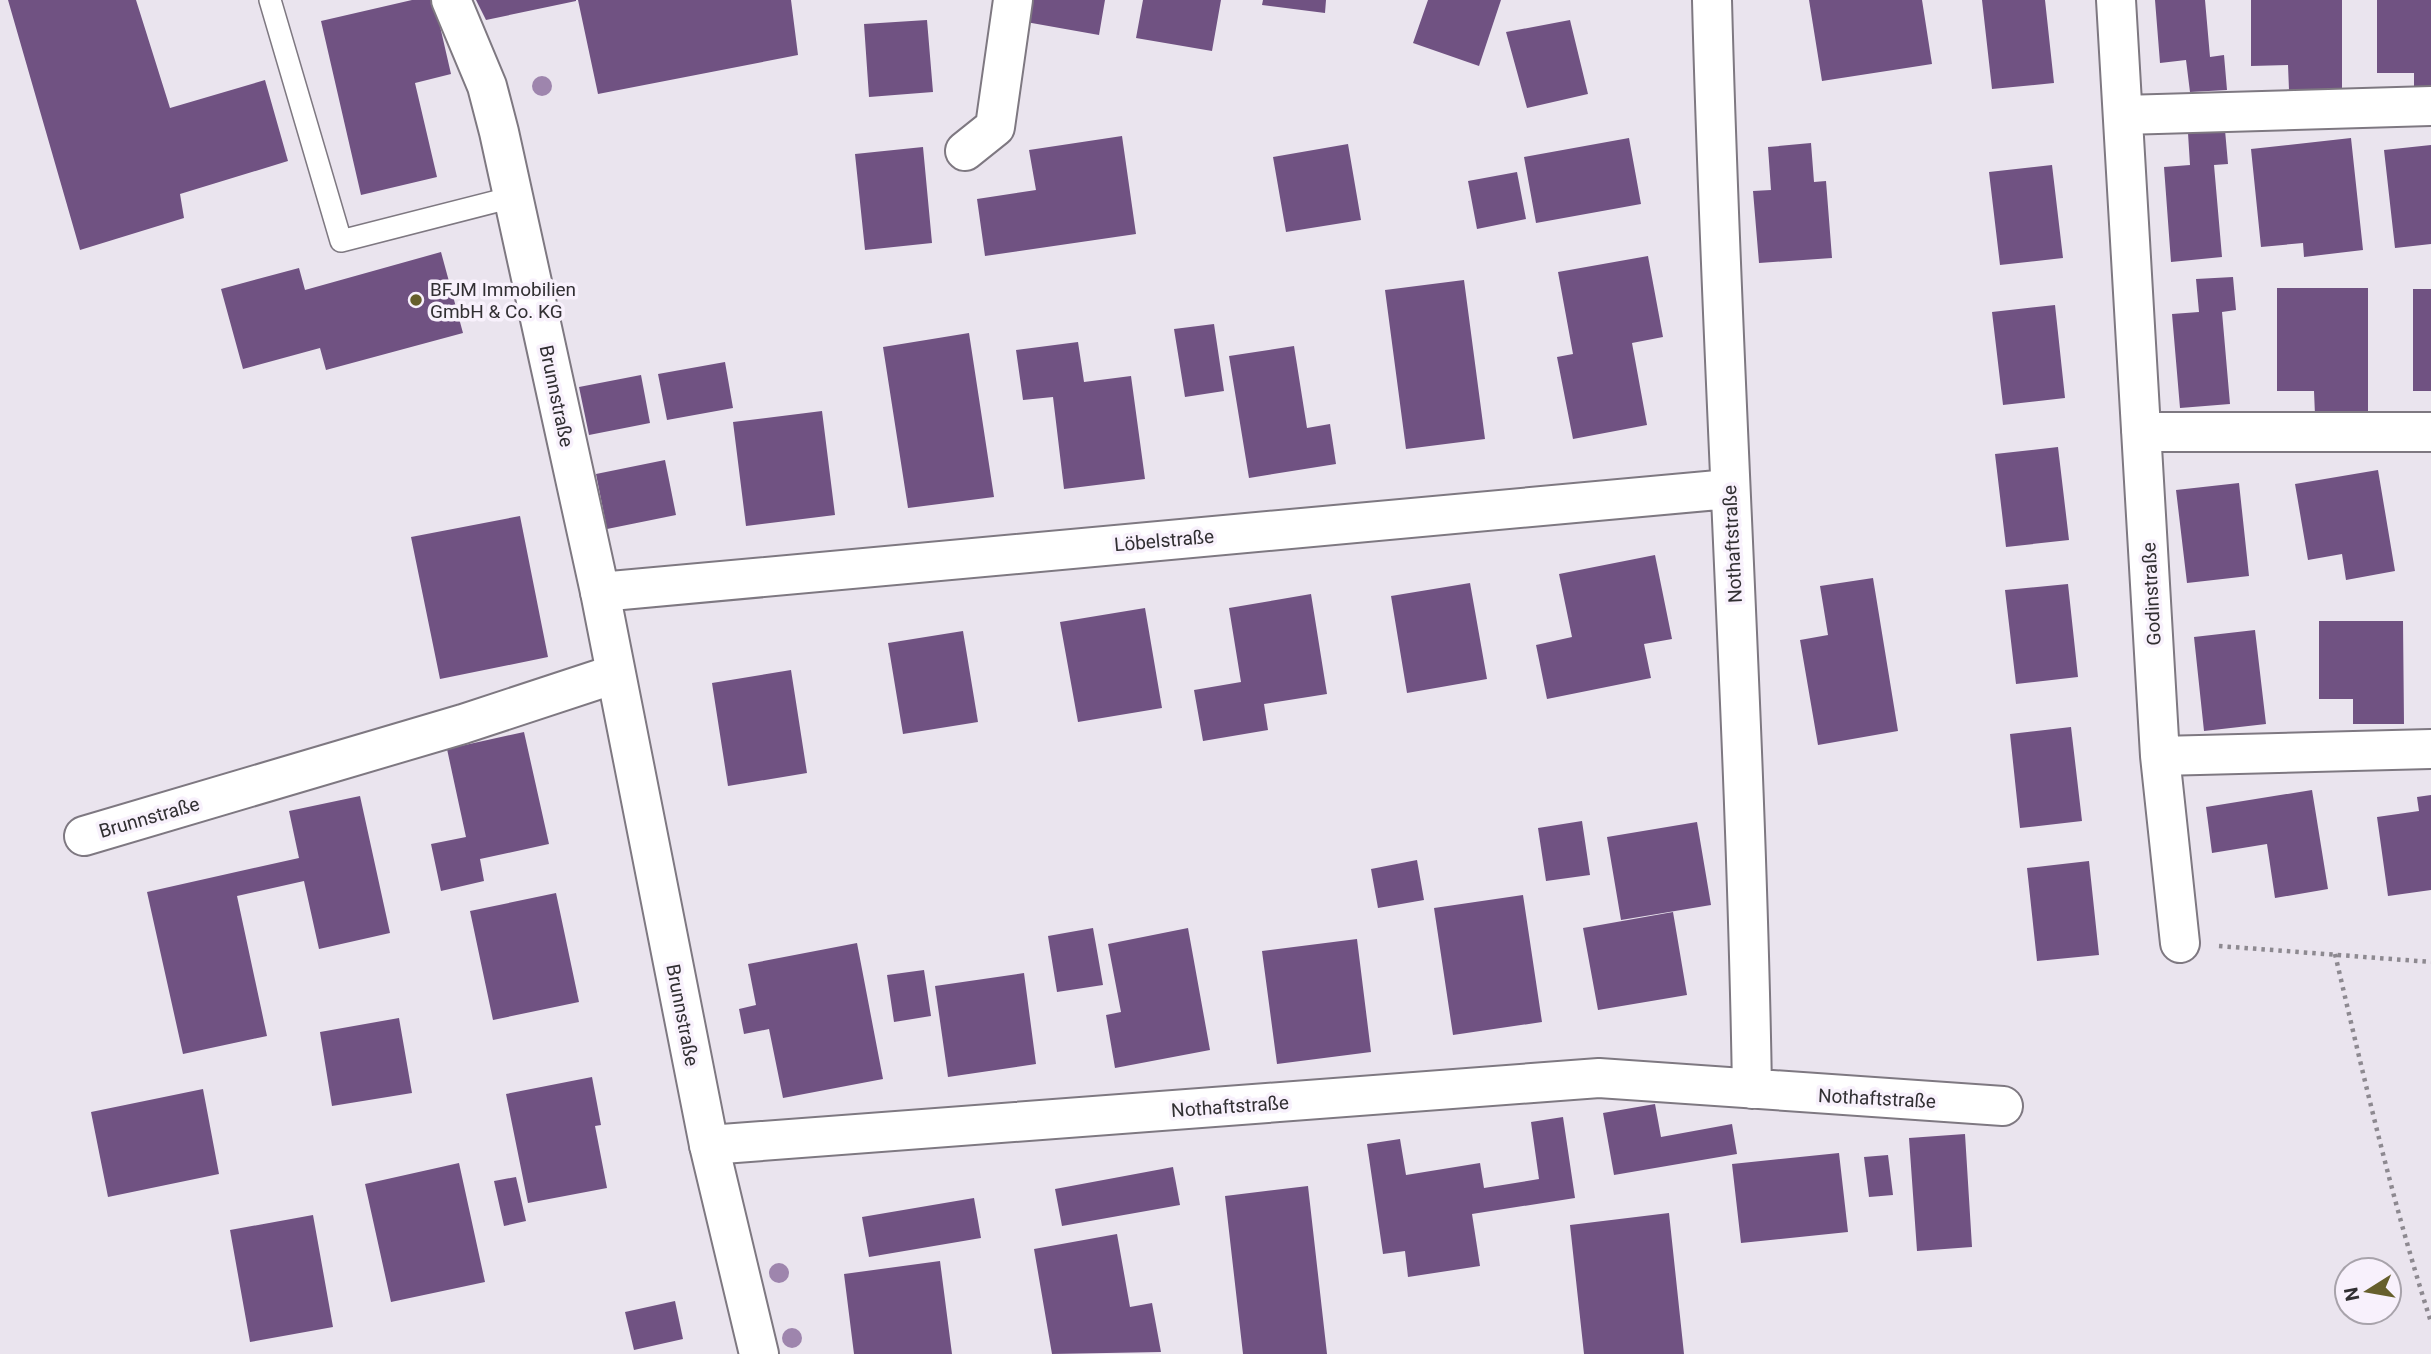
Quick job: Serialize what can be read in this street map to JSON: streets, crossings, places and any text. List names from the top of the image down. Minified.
{"streets":{"street":["Brunnstraße","Löbelstraße","Nothaftstraße","Godinstraße"]},"crossings":[["Brunnstraße","Löbelstraße"],["Brunnstraße","Nothaftstraße"],["Löbelstraße","Nothaftstraße"]],"places":["BFJM Immobilien GmbH & Co. KG"],"north":"left"}
